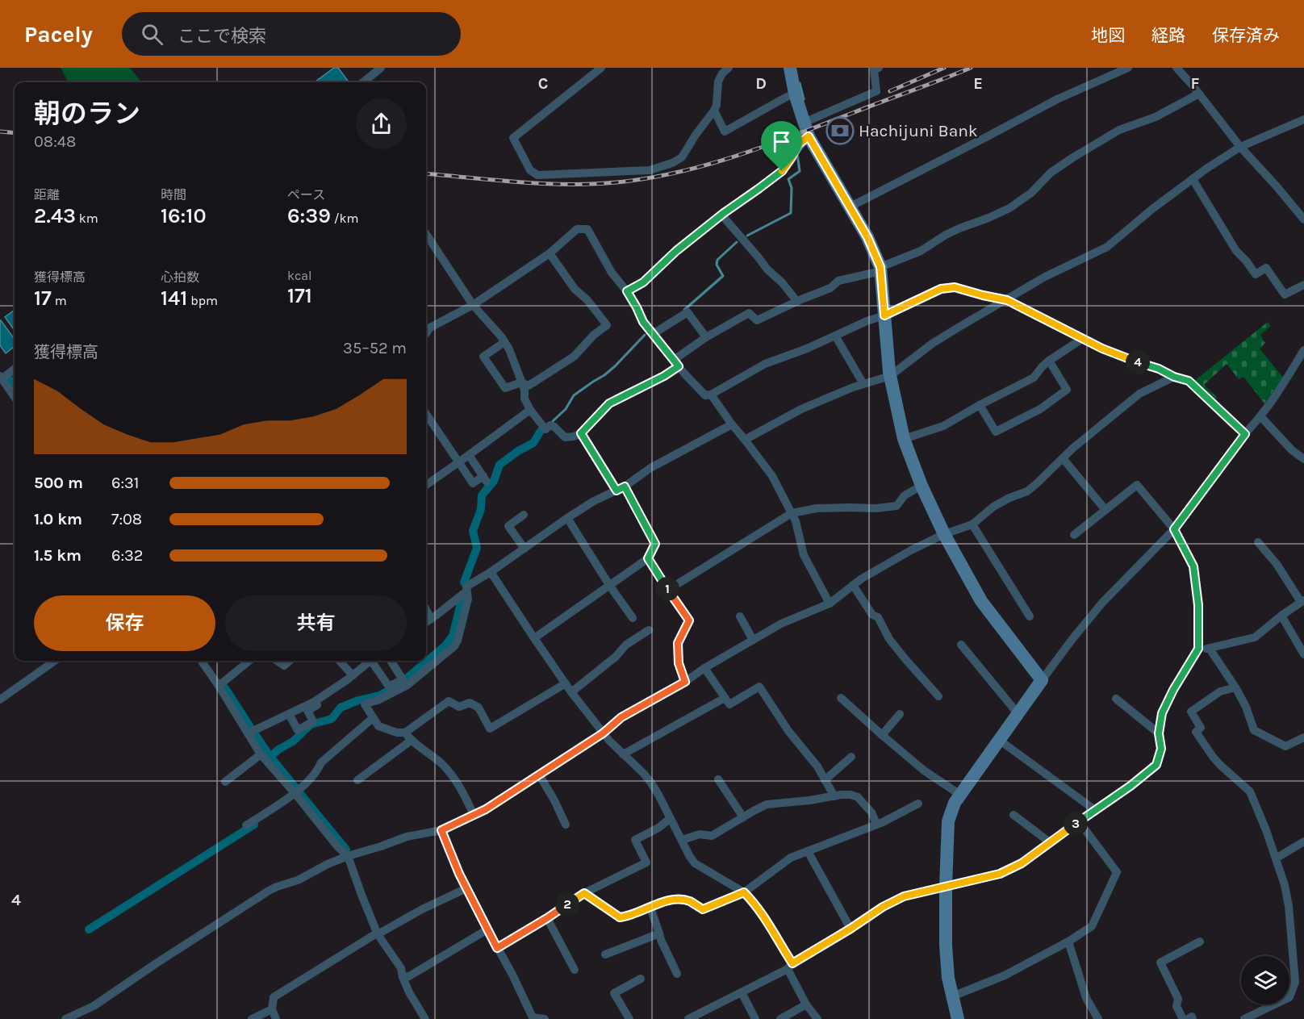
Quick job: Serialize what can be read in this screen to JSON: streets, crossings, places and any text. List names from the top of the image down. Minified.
{"places":{"bank":["Hachijuni Bank"]},"page":{"header":"Pacely","search":"ここで検索","nav":["地図","経路","保存済み"],"heading":["朝のラン","08:48"],"stats":[["距離","2.43 km"],["時間","16:10"],["ペース","6:39 /km"],["獲得標高","17 m"],["心拍数","141 bpm"],["kcal","171"]],"chart":["獲得標高","35–52 m"],"pins":["4","1","3","2"],"list":[{"name":"500 m","note":"6:31"},{"name":"1.0 km","note":"7:08"},{"name":"1.5 km","note":"6:32"}],"buttons":["保存","共有"]},"grid":{"columns":["C","D","E","F"],"rows":["4"]}}
